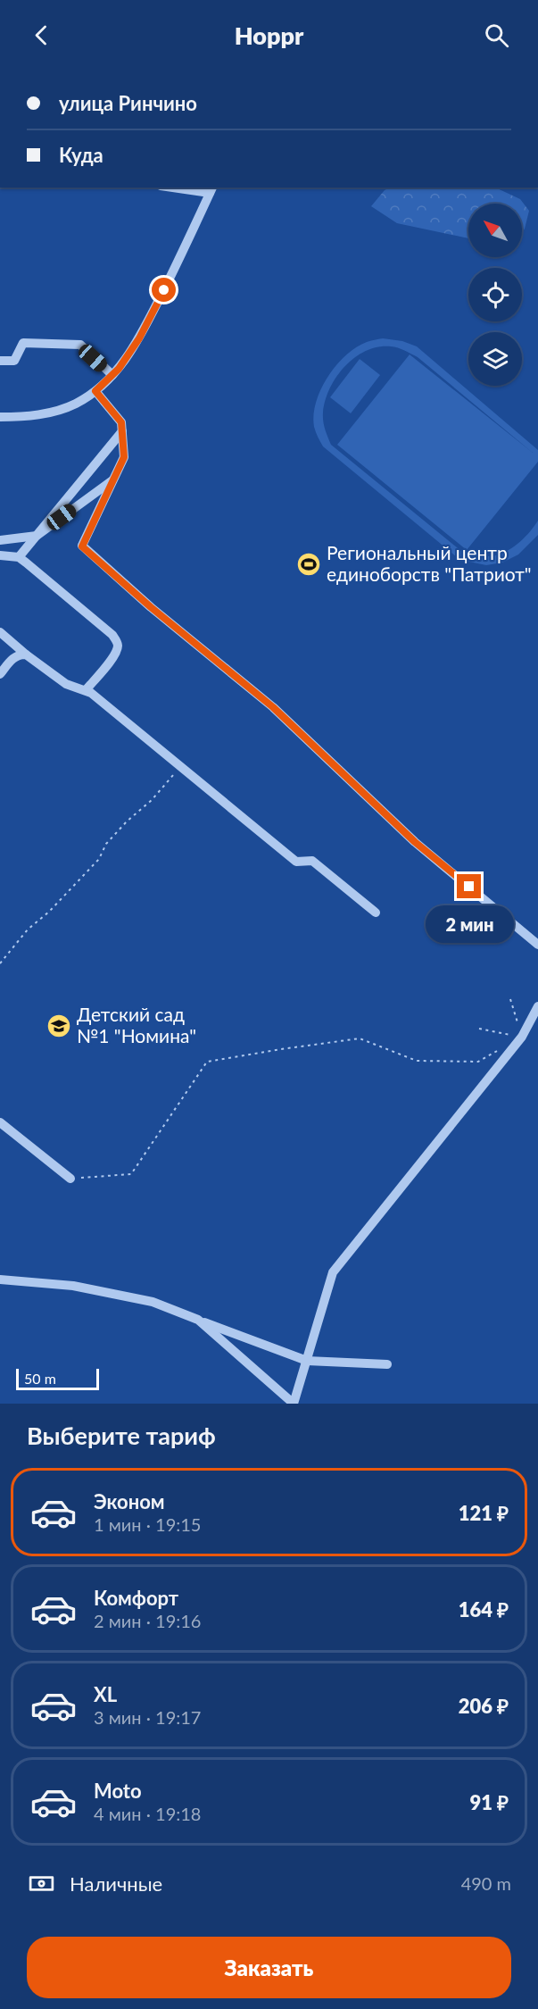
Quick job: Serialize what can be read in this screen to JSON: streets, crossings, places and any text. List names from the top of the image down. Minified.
{"places":{"sports":["Региональный центр единоборств \"Патриот\""],"school or university":["Детский сад №1 \"Номина\""]},"scale_bar":"50 m","north":"top left","page":{"header":"Hoppr","banner":["улица Ринчино","Куда"],"bubble":"2 мин","scale":"50 m","heading":"Выберите тариф","list":[{"name":"Эконом","note":"1 мин · 19:15","value":"121 ₽"},{"name":"Комфорт","note":"2 мин · 19:16","value":"164 ₽"},{"name":"XL","note":"3 мин · 19:17","value":"206 ₽"},{"name":"Moto","note":"4 мин · 19:18","value":"91 ₽"}],"pay":["Наличные","490 m"],"buttons":"Заказать"}}
